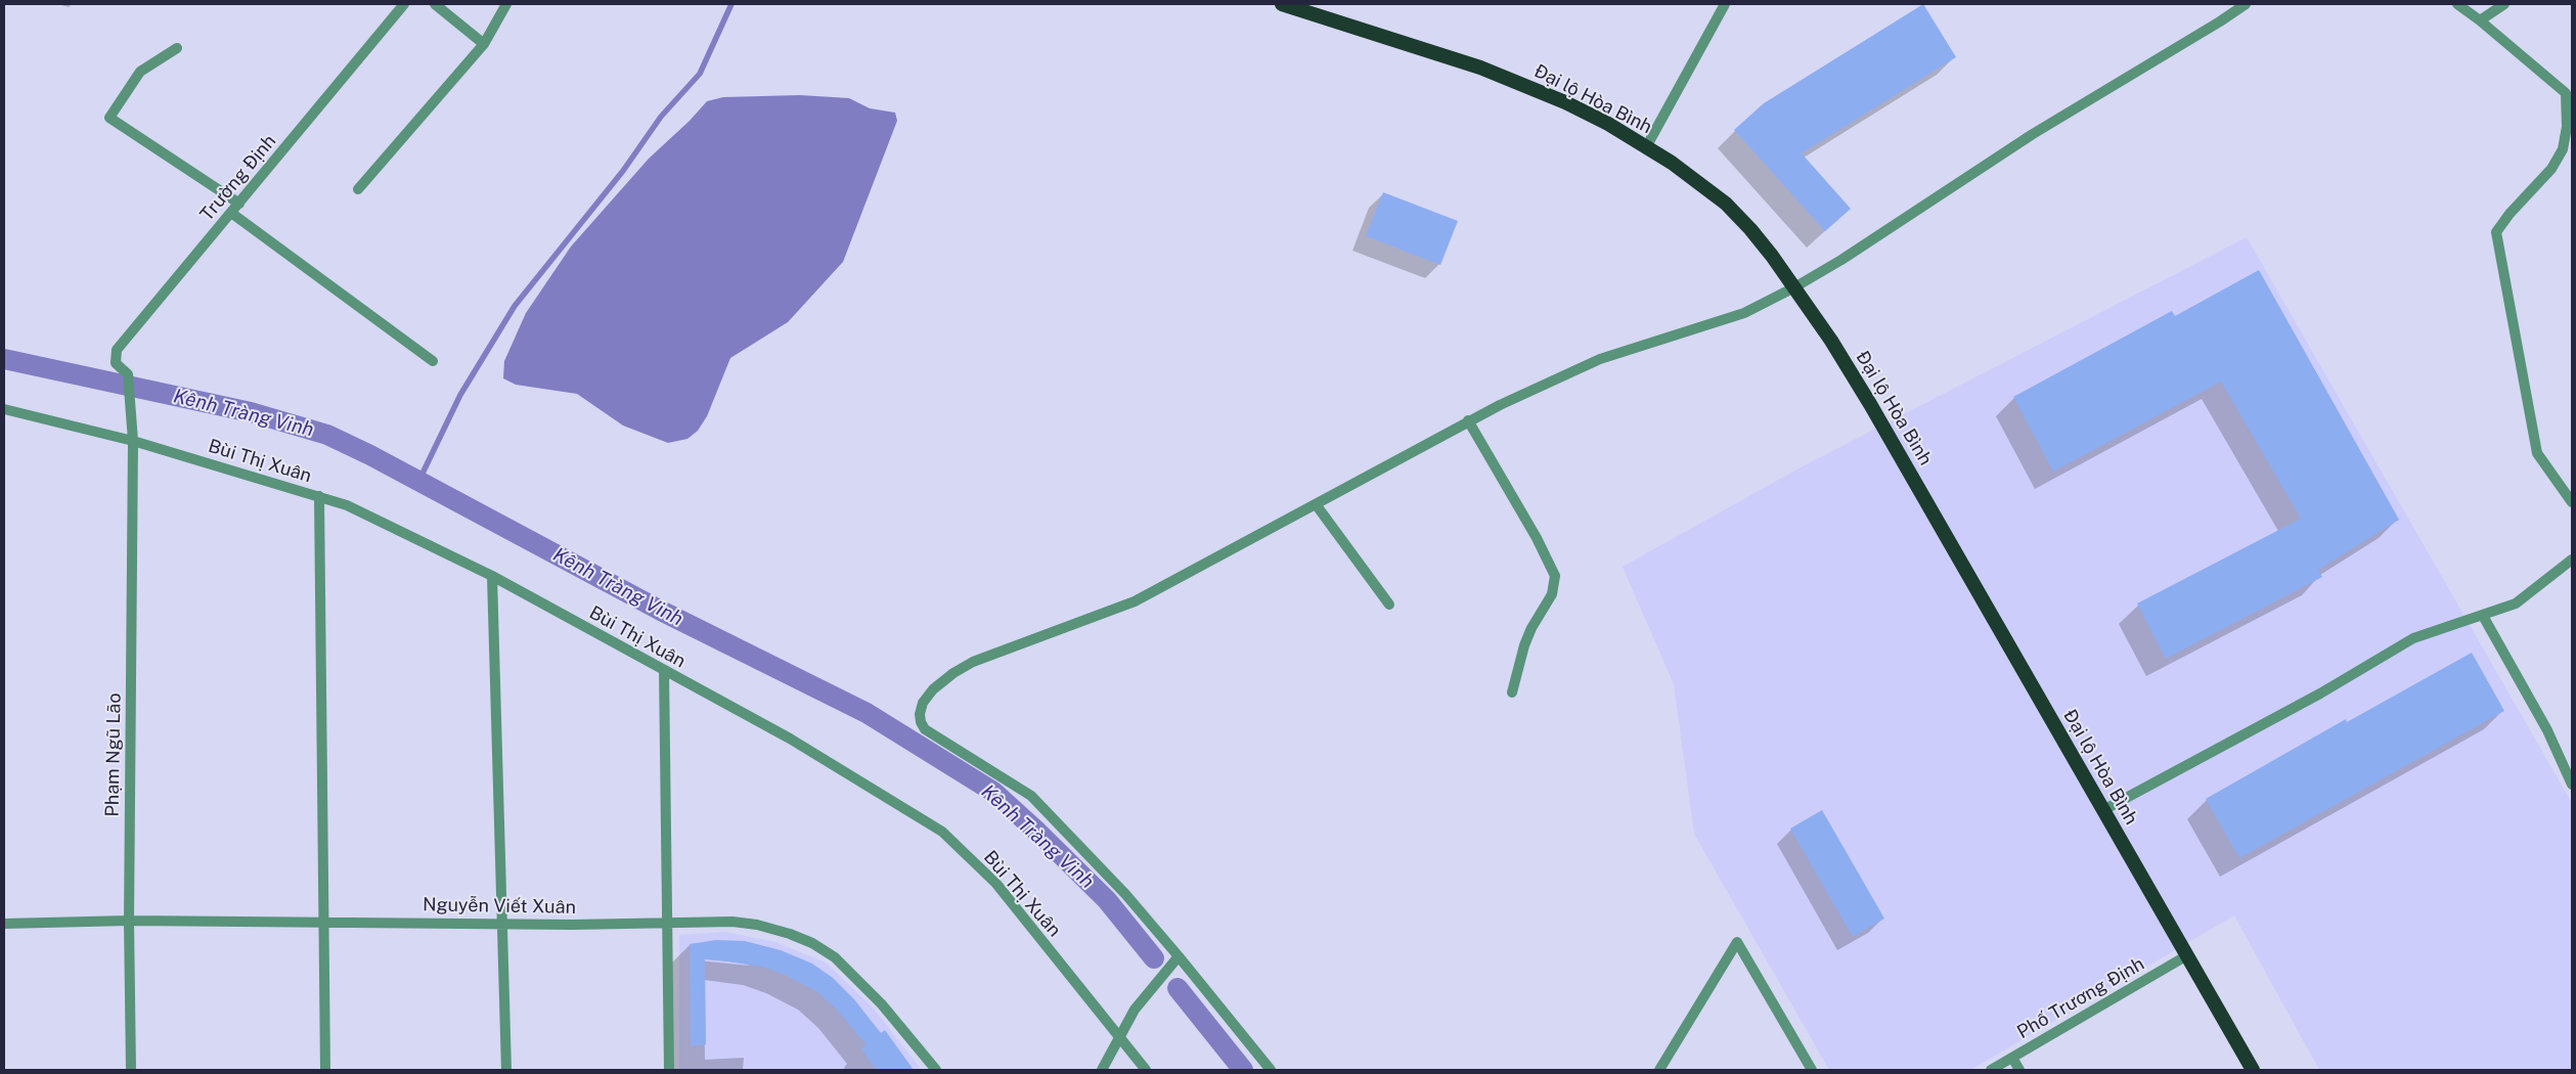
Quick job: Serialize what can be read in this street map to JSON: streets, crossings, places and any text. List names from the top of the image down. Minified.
{"streets":{"highway":["Đại lộ Hòa Bình"],"street":["Trường Định","Bùi Thị Xuân","Phạm Ngũ Lão","Nguyễn Viết Xuân","Phố Trương Định"]},"crossings":[["Đại lộ Hòa Bình","Phố Trương Định"],["Trường Định","Phạm Ngũ Lão"],["Bùi Thị Xuân","Phạm Ngũ Lão"],["Phạm Ngũ Lão","Nguyễn Viết Xuân"]],"water":["Kênh Tràng Vinh"]}
